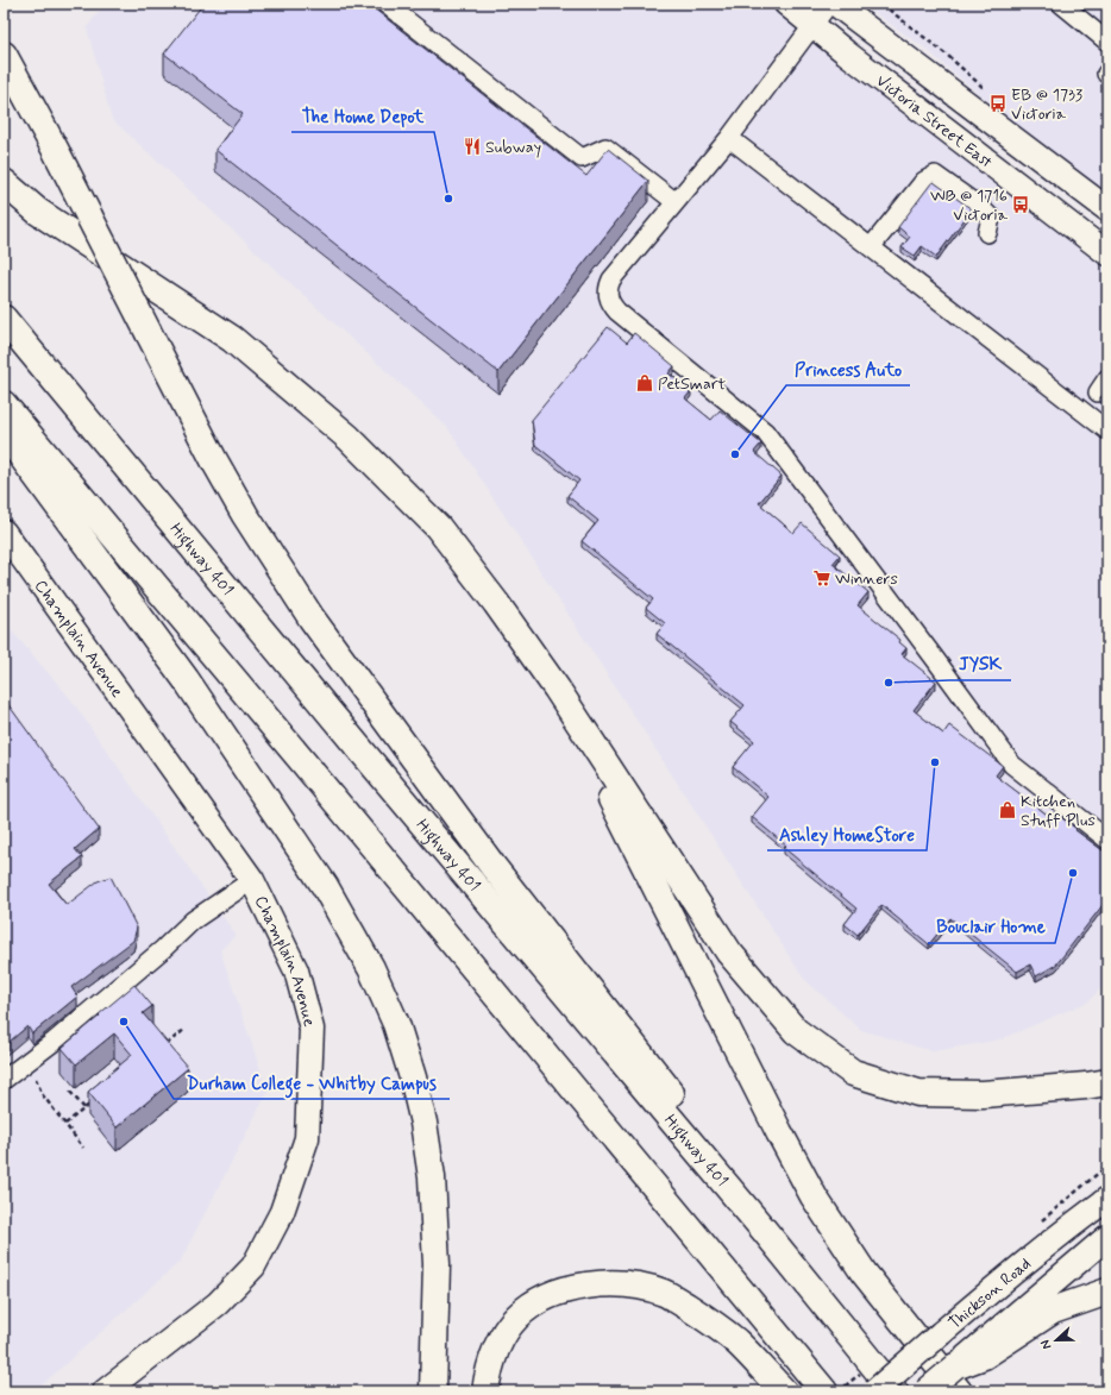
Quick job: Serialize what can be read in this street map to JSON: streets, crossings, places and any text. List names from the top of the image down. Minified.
{"streets":{"highway":["Highway 401"],"main road":["Victoria Street East","Champlain Avenue","Thickson Road"]},"places":{"bus stop":["EB @ 1733 Victoria","WB @ 1716 Victoria"],"restaurant":["Subway"],"other":["The Home Depot","Princess Auto","JYSK","Ashley HomeStore","Bouclair Home","Durham College - Whitby Campus"],"shop":["PetSmart","Kitchen Stuff Plus"],"supermarket":["Winners"]},"north":"left"}
